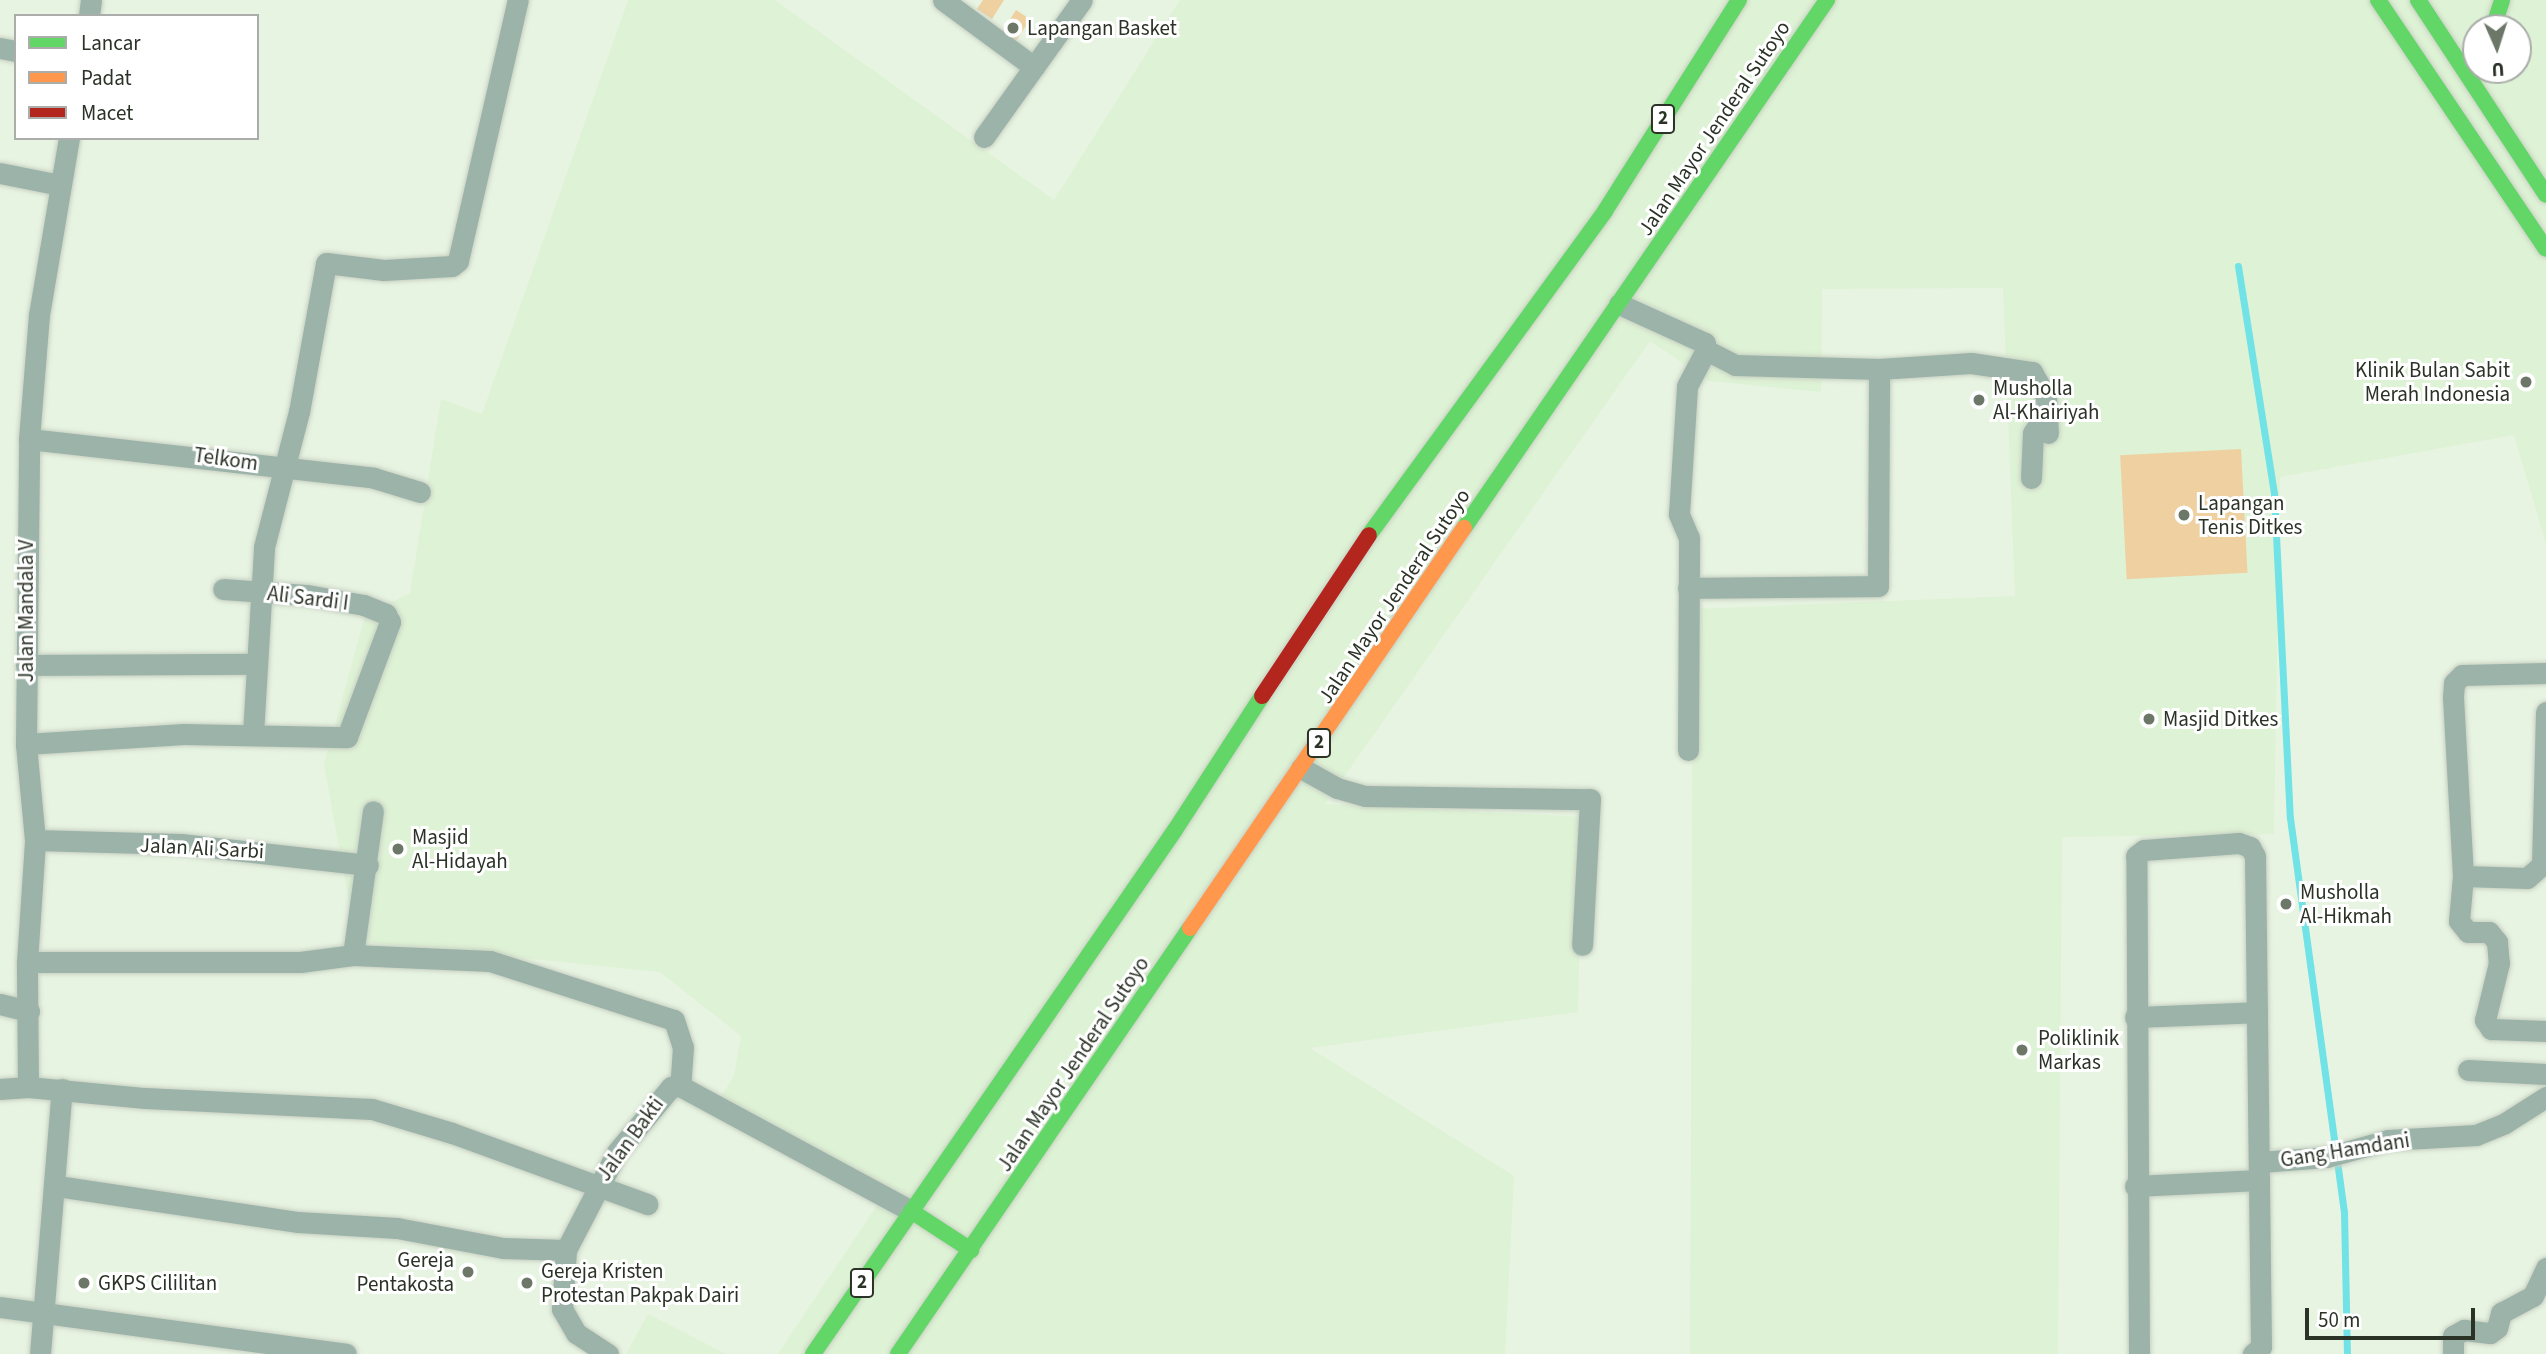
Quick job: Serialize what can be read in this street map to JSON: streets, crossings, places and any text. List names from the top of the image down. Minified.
{"streets":{"main road":["2","Jalan Mayor Jenderal Sutoyo"],"street":["Telkom","Ali Sardi I","Jalan Mandala V","Jalan Ali Sarbi","Jalan Bakti","Gang Hamdani"]},"crossings":[["2","Jalan Bakti"],["Telkom","Jalan Mandala V"],["Jalan Mandala V","Jalan Ali Sarbi"]],"places":["Lapangan Basket","Klinik Bulan Sabit Merah Indonesia","Musholla Al-Khairiyah","Lapangan Tenis Ditkes","Masjid Ditkes","Masjid Al-Hidayah","Musholla Al-Hikmah","Poliklinik Markas","Gereja Pentakosta","GKPS Cililitan","Gereja Kristen Protestan Pakpak Dairi"],"legend":["Lancar","Padat","Macet"],"scale_bar":"50 m","north":"bottom"}
